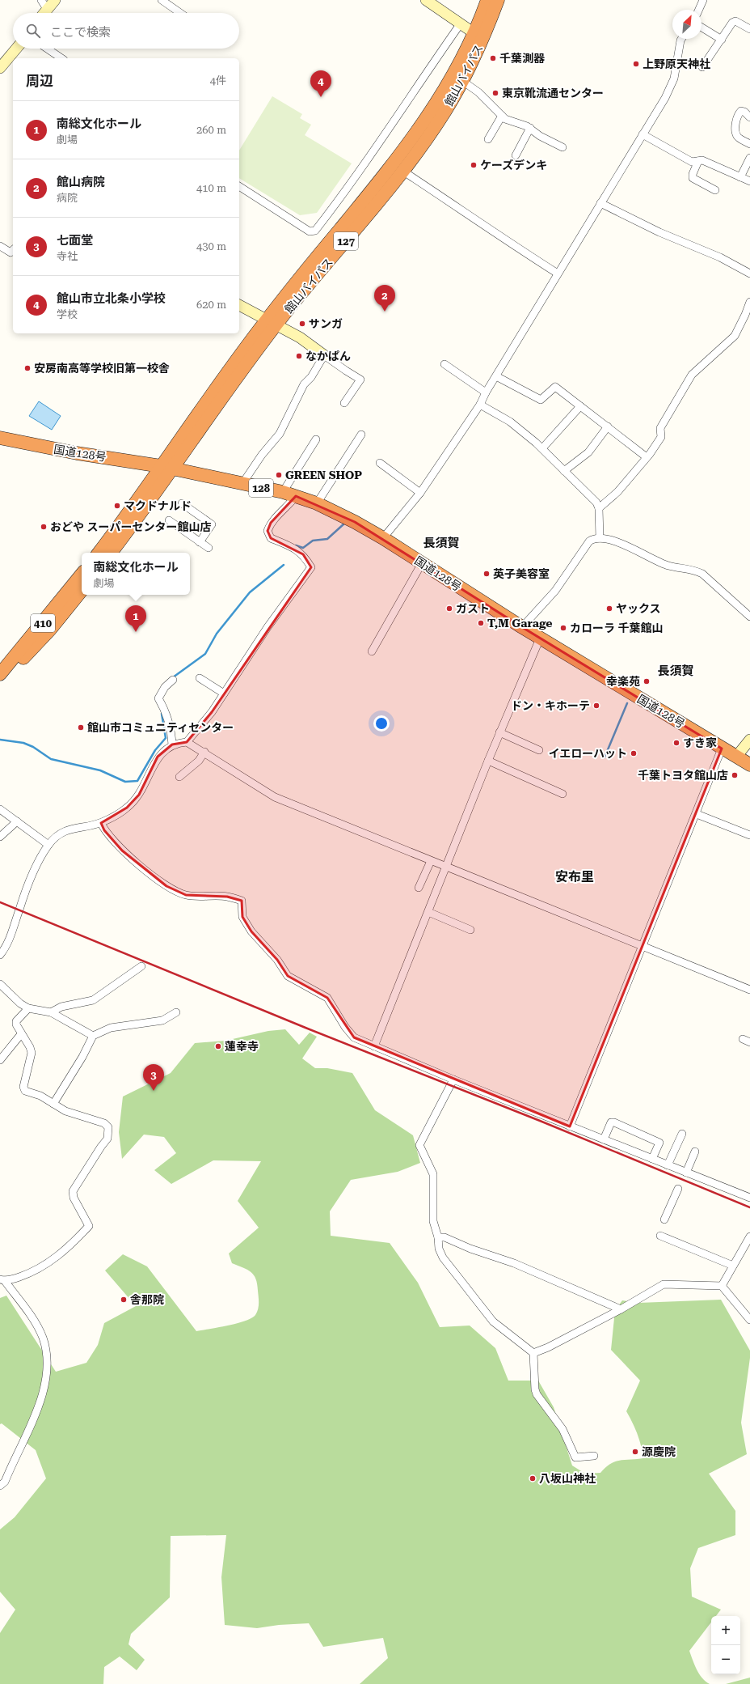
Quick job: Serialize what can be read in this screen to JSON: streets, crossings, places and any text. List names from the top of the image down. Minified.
{"streets":{"highway":["館山バイパス","127","国道128号","128","410"]},"crossings":[["館山バイパス","国道128号"]],"districts":["長須賀","長須賀","安布里"],"places":["千葉測器","上野原天神社","東京靴流通センター","ケーズデンキ","サンガ","なかぱん","安房南高等学校旧第一校舎","GREEN SHOP","マクドナルド","おどや スーパーセンター館山店","英子美容室","ガスト","ヤックス","T,M Garage","カローラ 千葉館山","幸楽苑","ドン・キホーテ","館山市コミュニティセンター","すき家","イエローハット","千葉トヨタ館山店","蓮幸寺","舎那院","源慶院","八坂山神社"],"north":"top right","page":{"search":"ここで検索","heading":["周辺","4件"],"pins":["4","2","1","3"],"list":[{"mark":"1","name":"南総文化ホール","note":"劇場","value":"260 m"},{"mark":"2","name":"館山病院","note":"病院","value":"410 m"},{"mark":"3","name":"七面堂","note":"寺社","value":"430 m"},{"mark":"4","name":"館山市立北条小学校","note":"学校","value":"620 m"}],"popup":["南総文化ホール","劇場"],"map_buttons":["+","−"]}}
